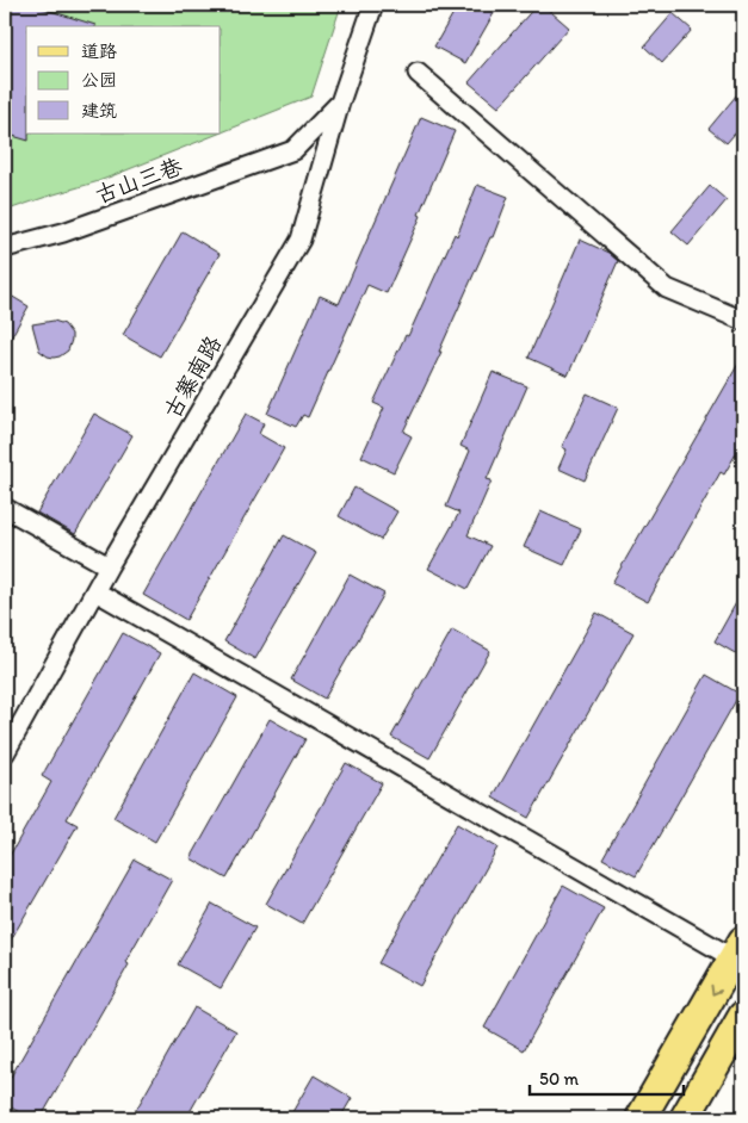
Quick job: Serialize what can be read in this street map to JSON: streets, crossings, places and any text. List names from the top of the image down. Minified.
{"streets":{"street":["古山三巷","古寨南路"]},"crossings":[["古山三巷","古寨南路"]],"legend":["道路","公园","建筑"],"scale_bar":"50 m"}
